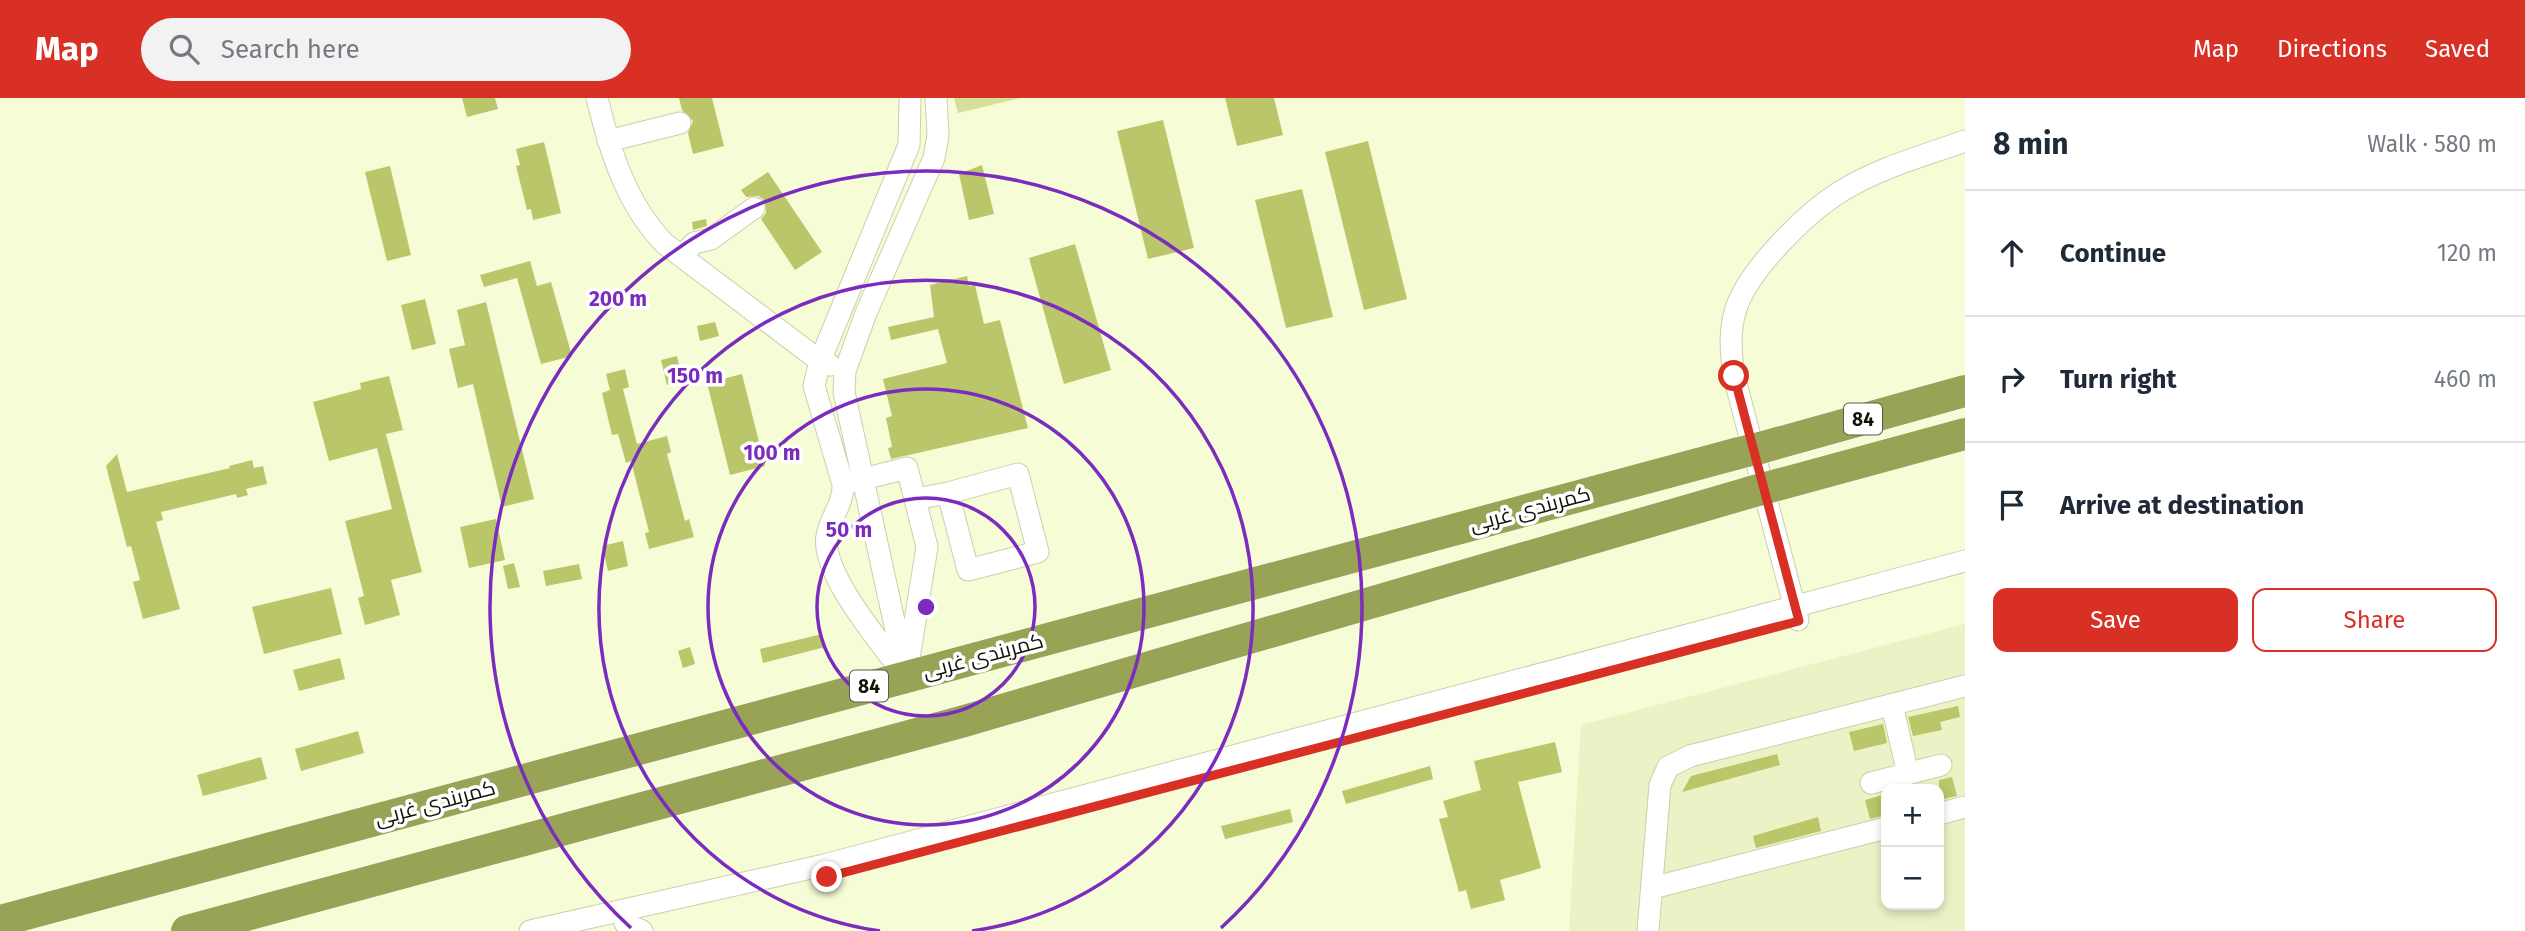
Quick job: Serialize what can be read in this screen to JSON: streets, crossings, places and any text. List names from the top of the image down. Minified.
{"streets":{"highway":["84","کمربندی غربی"]},"page":{"header":"Map","search":"Search here","nav":["Map","Directions","Saved"],"heading":["8 min","Walk · 580 m"],"list":[["Continue","120 m"],["Turn right","460 m"],"Arrive at destination"],"buttons":["Save","Share"],"map_buttons":["+","−"]},"rings":["200 m","150 m","100 m","50 m"]}
